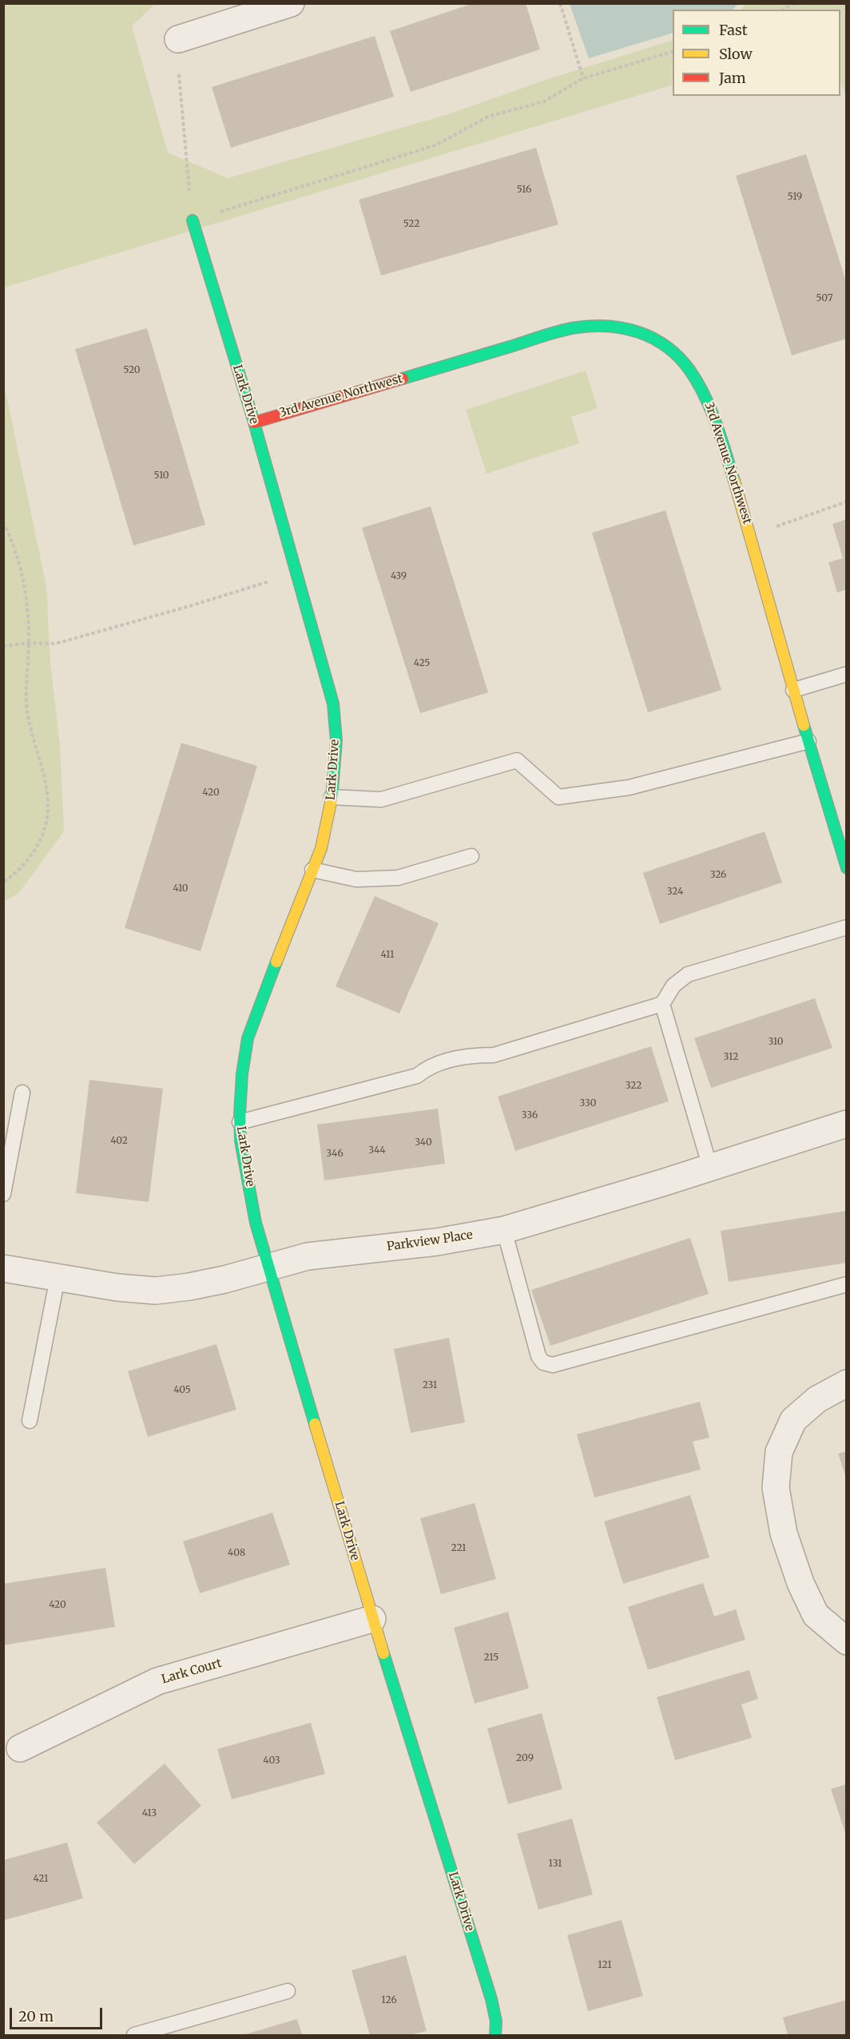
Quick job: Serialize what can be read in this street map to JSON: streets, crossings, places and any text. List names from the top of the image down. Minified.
{"streets":{"street":["Lark Drive","3rd Avenue Northwest","Parkview Place","Lark Court"]},"crossings":[["Lark Drive","3rd Avenue Northwest"],["Lark Drive","Parkview Place"],["Lark Drive","Lark Court"]],"house_numbers":["516","519","522","507","520","510","439","425","420","326","410","324","411","310","312","322","330","336","402","340","344","346","231","405","221","408","420","215","209","403","413","131","421","121","126"],"legend":["Fast","Slow","Jam"],"scale_bar":"20 m"}
